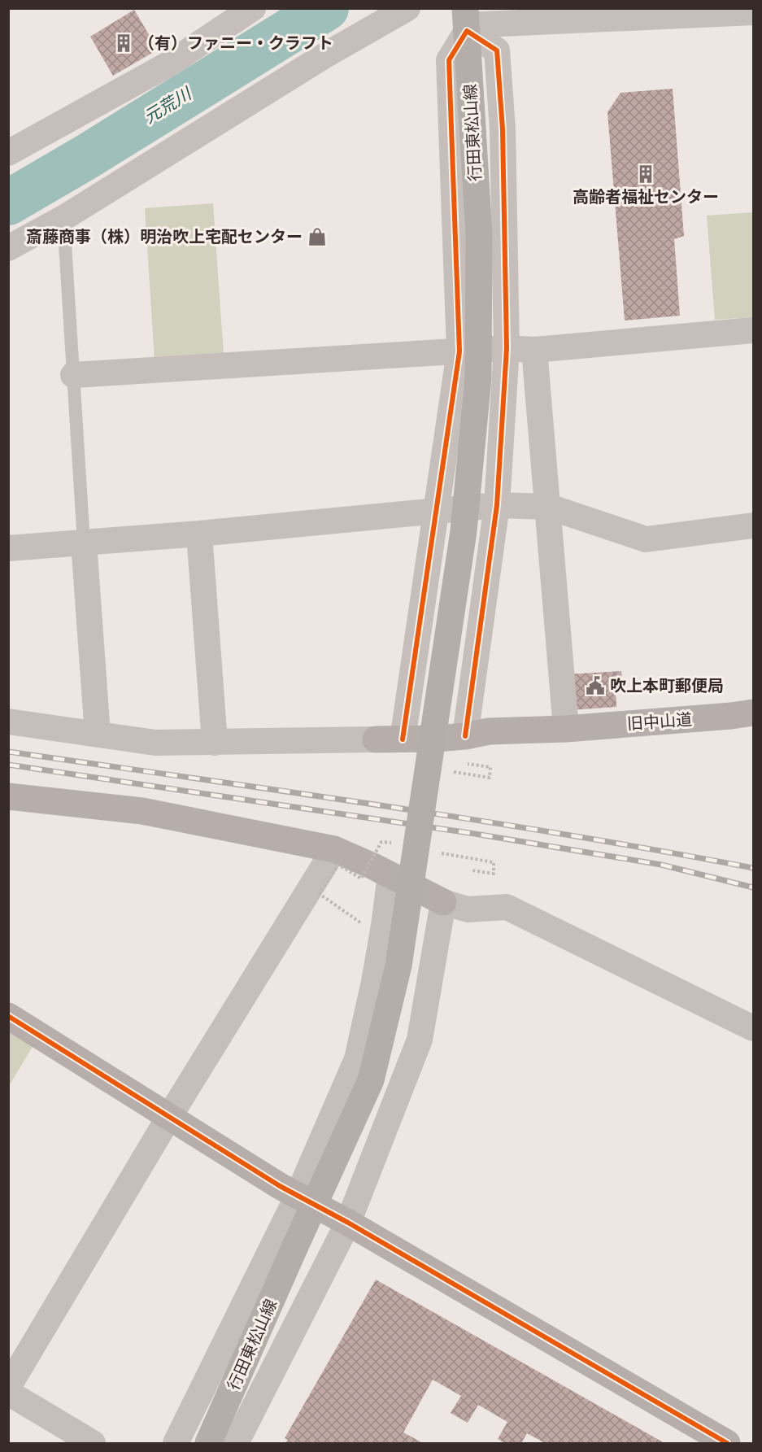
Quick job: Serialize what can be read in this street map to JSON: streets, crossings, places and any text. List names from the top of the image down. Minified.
{"streets":{"main road":["行田東松山線"],"street":["旧中山道"]},"water":["元荒川"],"places":{"building":["（有）ファニー・クラフト","高齢者福祉センター"],"shop":["斎藤商事（株）明治吹上宅配センター"],"public building":["吹上本町郵便局"]}}
